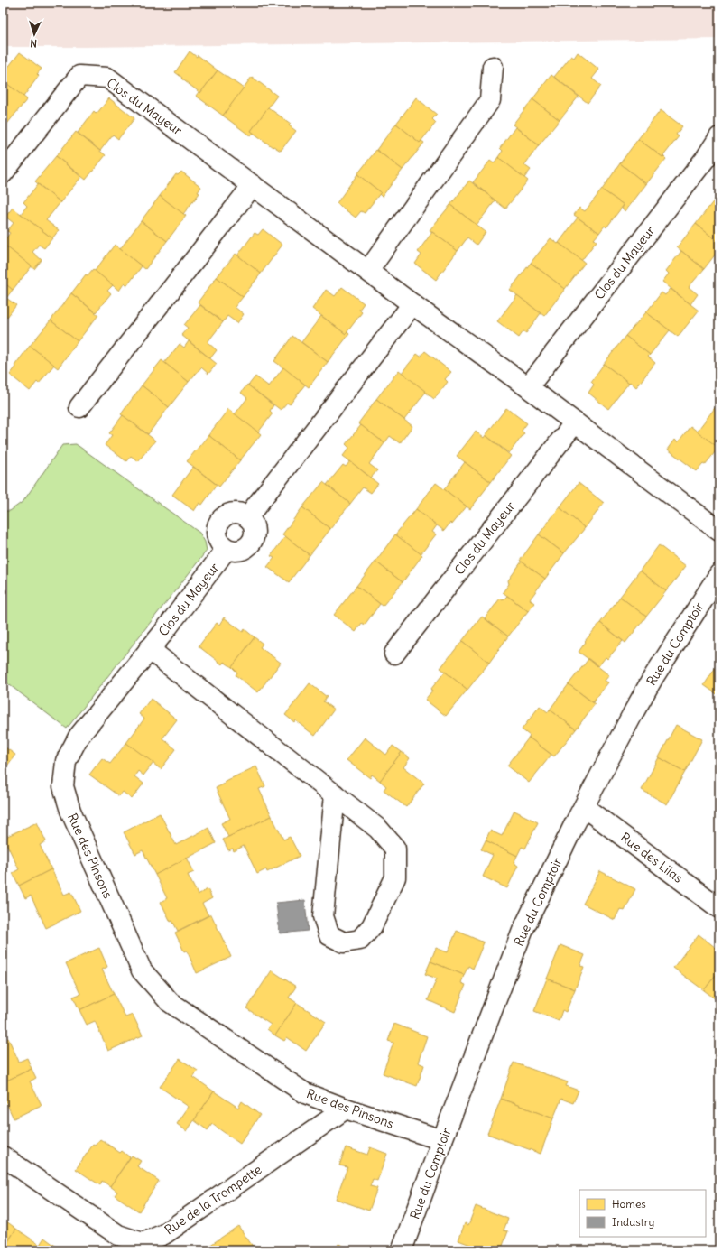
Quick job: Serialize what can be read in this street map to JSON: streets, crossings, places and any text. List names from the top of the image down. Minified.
{"streets":{"street":["Clos du Mayeur","Rue du Comptoir","Rue des Pinsons","Rue des Lilas","Rue de la Trompette"]},"crossings":[["Clos du Mayeur","Rue des Pinsons"],["Rue du Comptoir","Rue des Pinsons"],["Rue du Comptoir","Rue des Lilas"],["Rue des Pinsons","Rue de la Trompette"]],"legend":["Homes","Industry"],"north":"bottom"}
